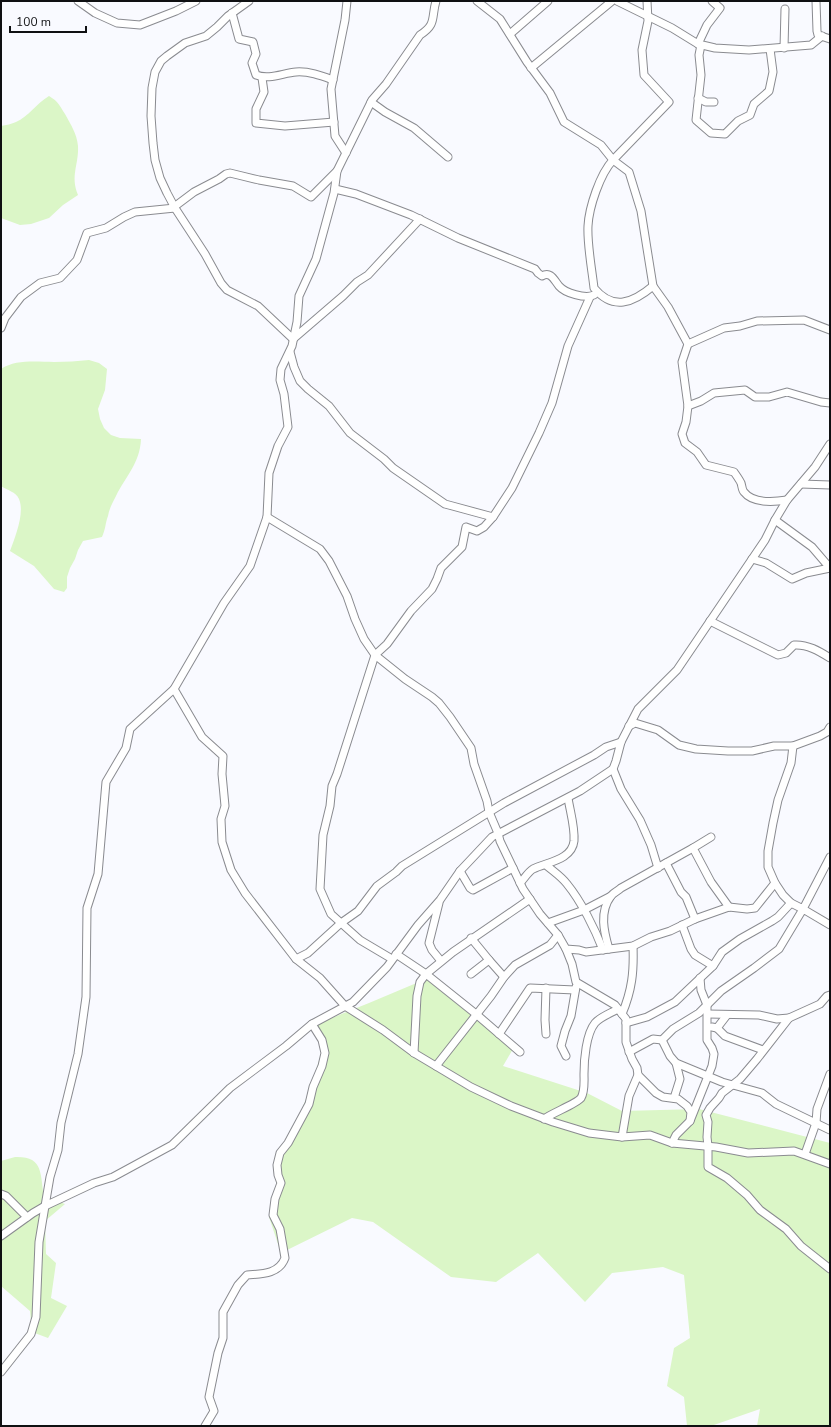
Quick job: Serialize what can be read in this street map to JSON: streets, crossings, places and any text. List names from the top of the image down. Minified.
{"scale_bar":"100 m"}
